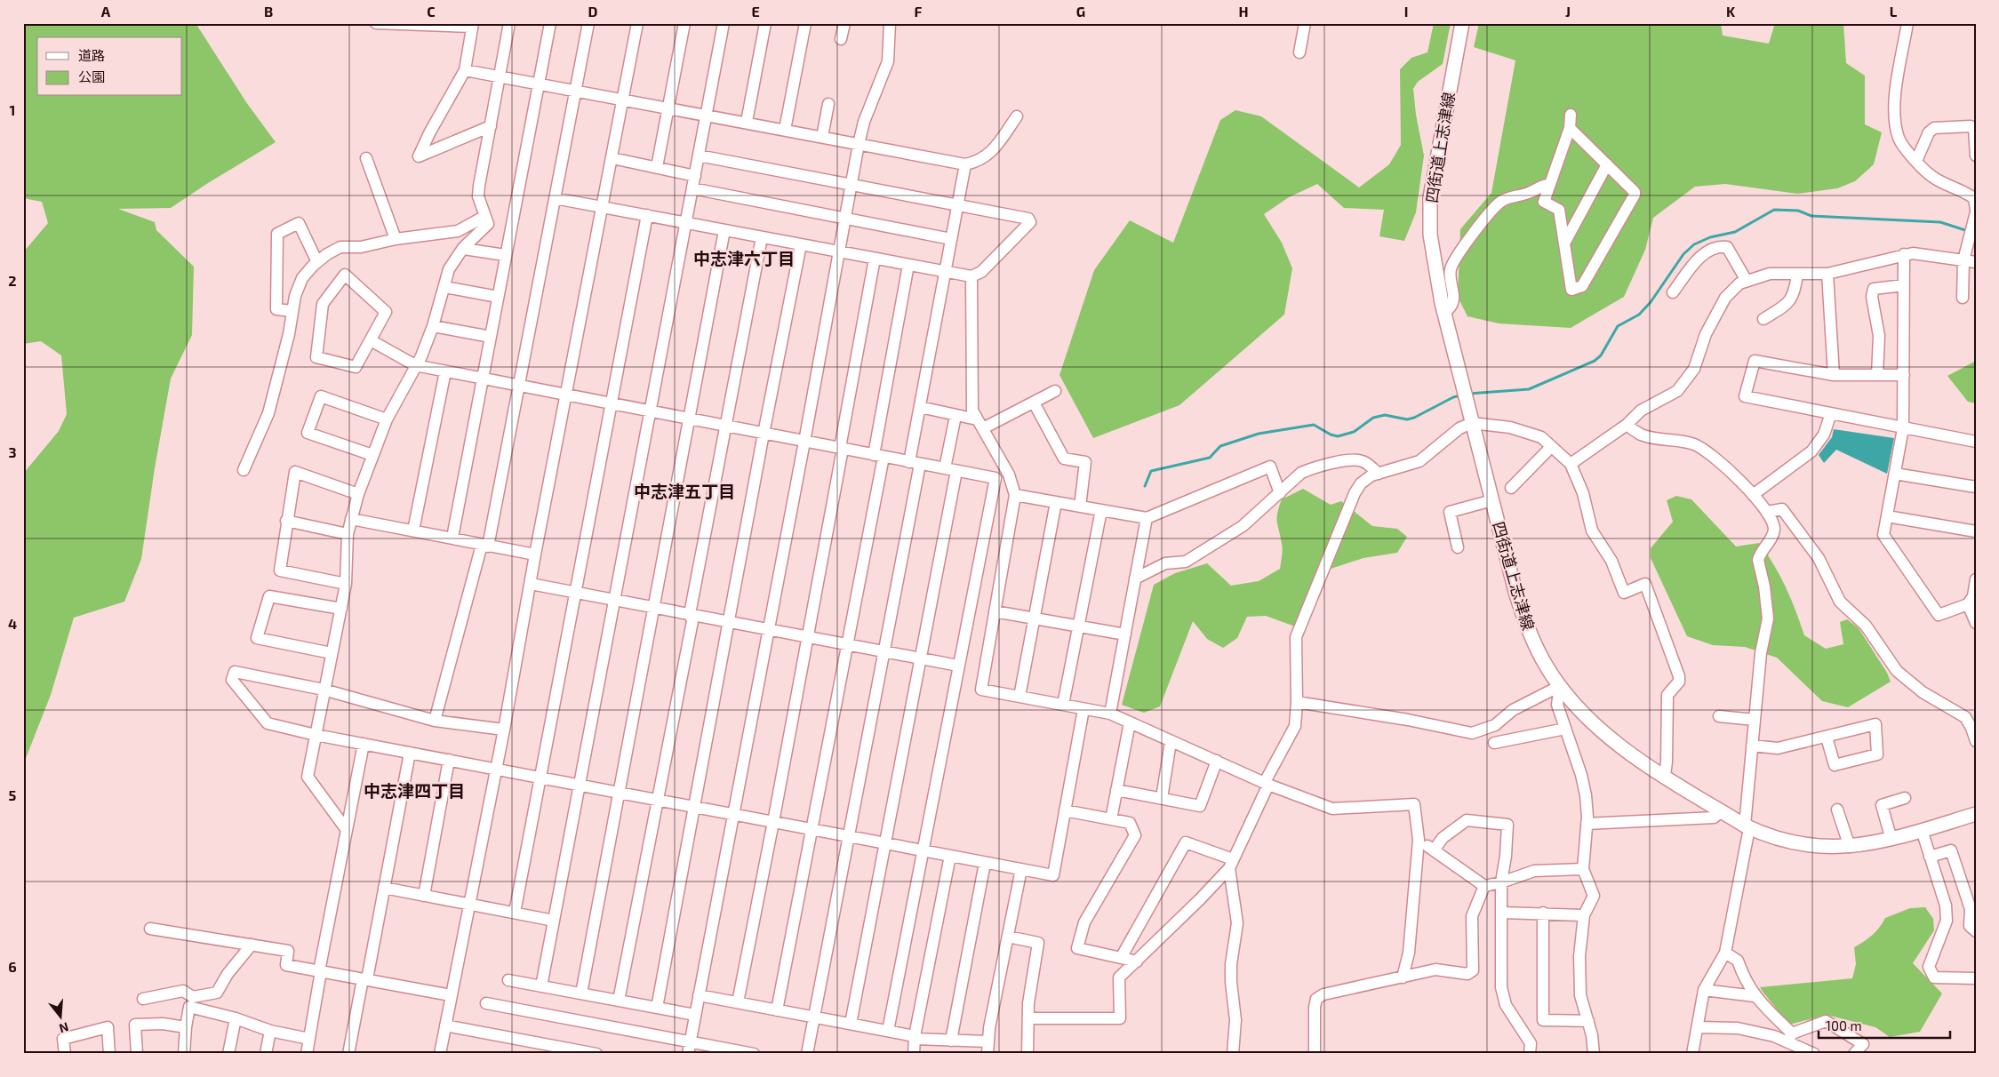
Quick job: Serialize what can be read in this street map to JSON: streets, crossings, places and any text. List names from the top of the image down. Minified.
{"streets":{"main road":["四街道上志津線"]},"districts":["中志津六丁目","中志津五丁目","中志津四丁目"],"legend":["道路","公園"],"scale_bar":"100 m","north":"bottom","grid":{"columns":["A","B","C","D","E","F","G","H","I","J","K","L"],"rows":["1","2","3","4","5","6"]}}
